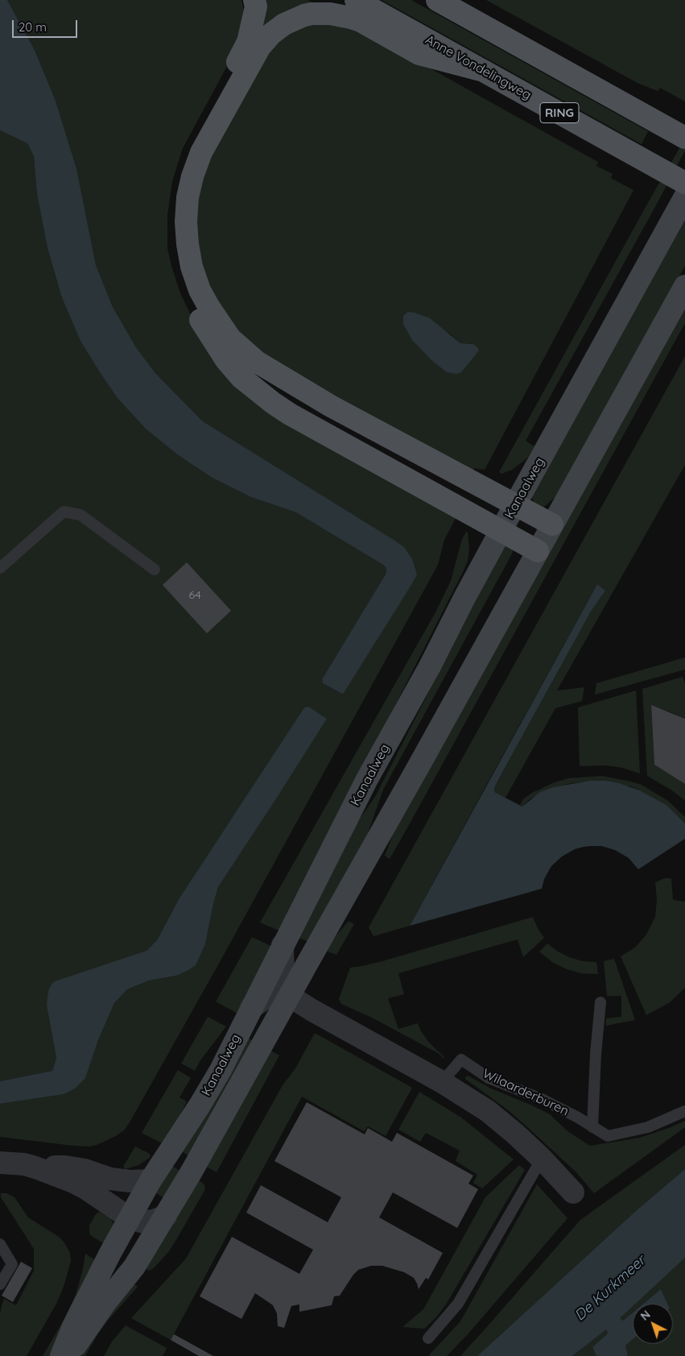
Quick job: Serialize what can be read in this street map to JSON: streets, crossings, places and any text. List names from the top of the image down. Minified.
{"streets":{"main road":["Anne Vondelingweg","RING","Kanaalweg"],"lane":["Wilaarderburen"]},"water":["De Kurkmeer"],"house_numbers":["64"],"scale_bar":"20 m","north":"top left"}
